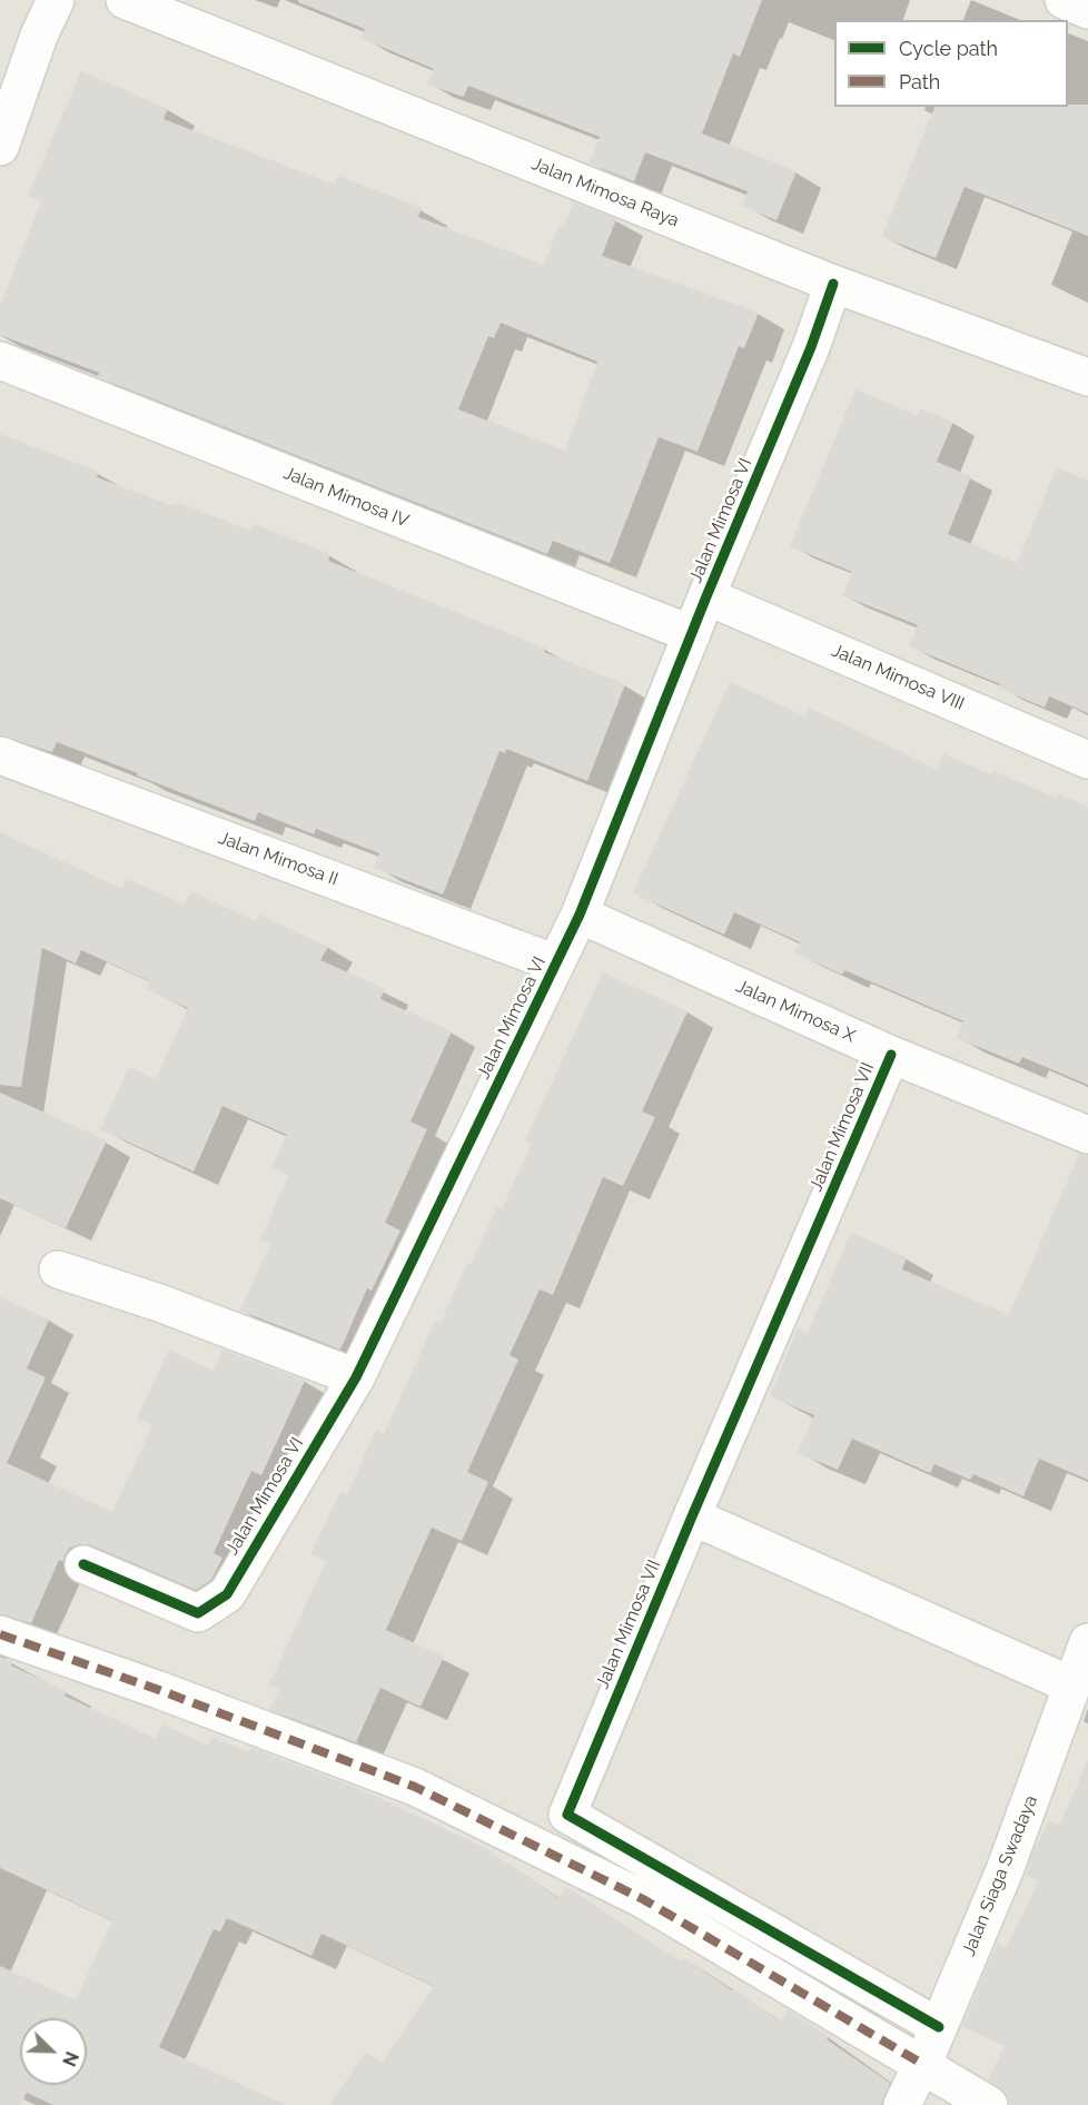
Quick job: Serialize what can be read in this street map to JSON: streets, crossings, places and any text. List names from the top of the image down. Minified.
{"streets":{"street":["Jalan Mimosa Raya","Jalan Mimosa IV","Jalan Mimosa VI","Jalan Mimosa VIII","Jalan Mimosa II","Jalan Mimosa X","Jalan Mimosa VII","Jalan Siaga Swadaya"]},"crossings":[["Jalan Mimosa Raya","Jalan Mimosa VI"],["Jalan Mimosa IV","Jalan Mimosa VI"],["Jalan Mimosa VI","Jalan Mimosa VIII"],["Jalan Mimosa VI","Jalan Mimosa II"],["Jalan Mimosa VI","Jalan Mimosa X"],["Jalan Mimosa X","Jalan Mimosa VII"],["Jalan Mimosa VII","Jalan Siaga Swadaya"]],"legend":["Cycle path","Path"],"north":"bottom right"}
